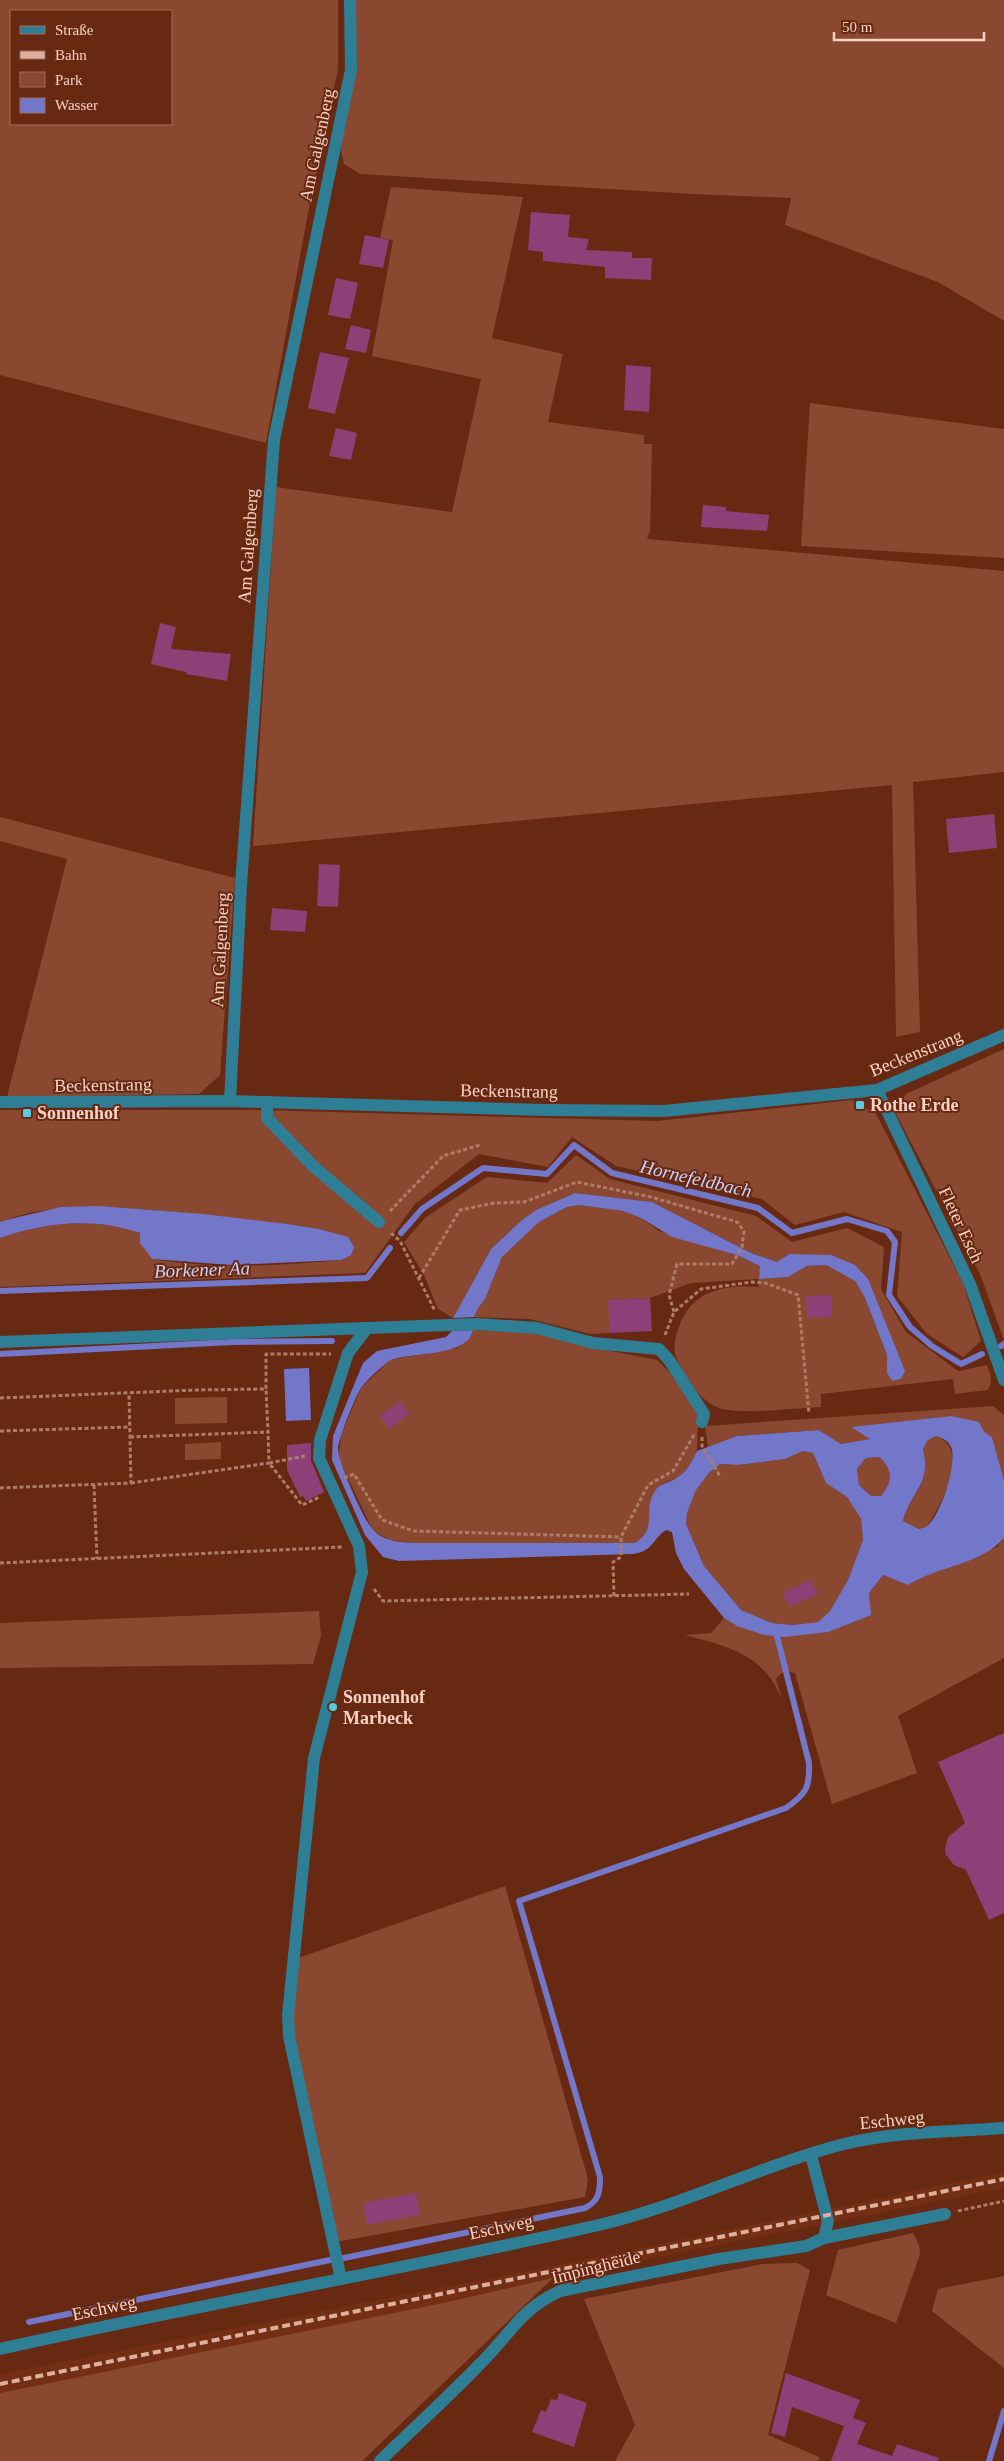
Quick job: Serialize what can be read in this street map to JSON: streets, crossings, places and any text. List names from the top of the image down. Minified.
{"streets":{"street":["Am Galgenberg","Beckenstrang","Fleter Esch","Eschweg","Impingheide"]},"crossings":[["Am Galgenberg","Beckenstrang"],["Beckenstrang","Fleter Esch"]],"water":["Hornefeldbach","Borkener Aa"],"places":{"transit":["Rothe Erde","Sonnenhof"],"other":["Sonnenhof Marbeck"]},"legend":["Straße","Bahn","Park","Wasser"],"scale_bar":"50 m"}
